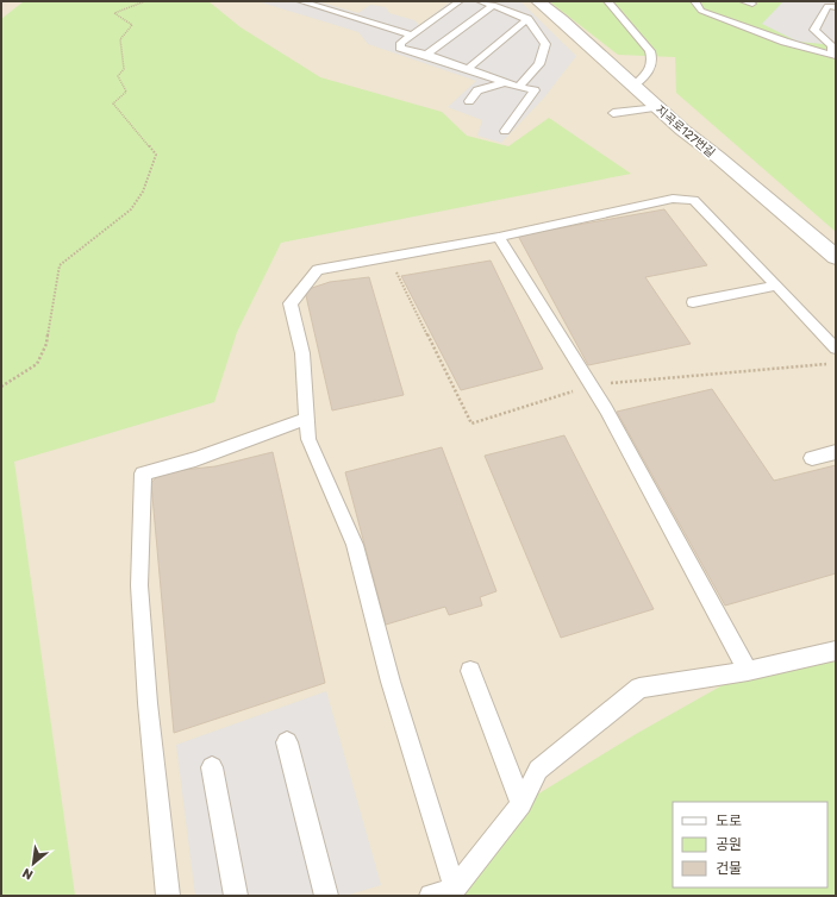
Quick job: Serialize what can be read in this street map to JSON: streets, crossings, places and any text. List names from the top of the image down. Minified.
{"streets":{"street":["지곡로127번길"]},"legend":["도로","공원","건물"],"north":"bottom left"}
